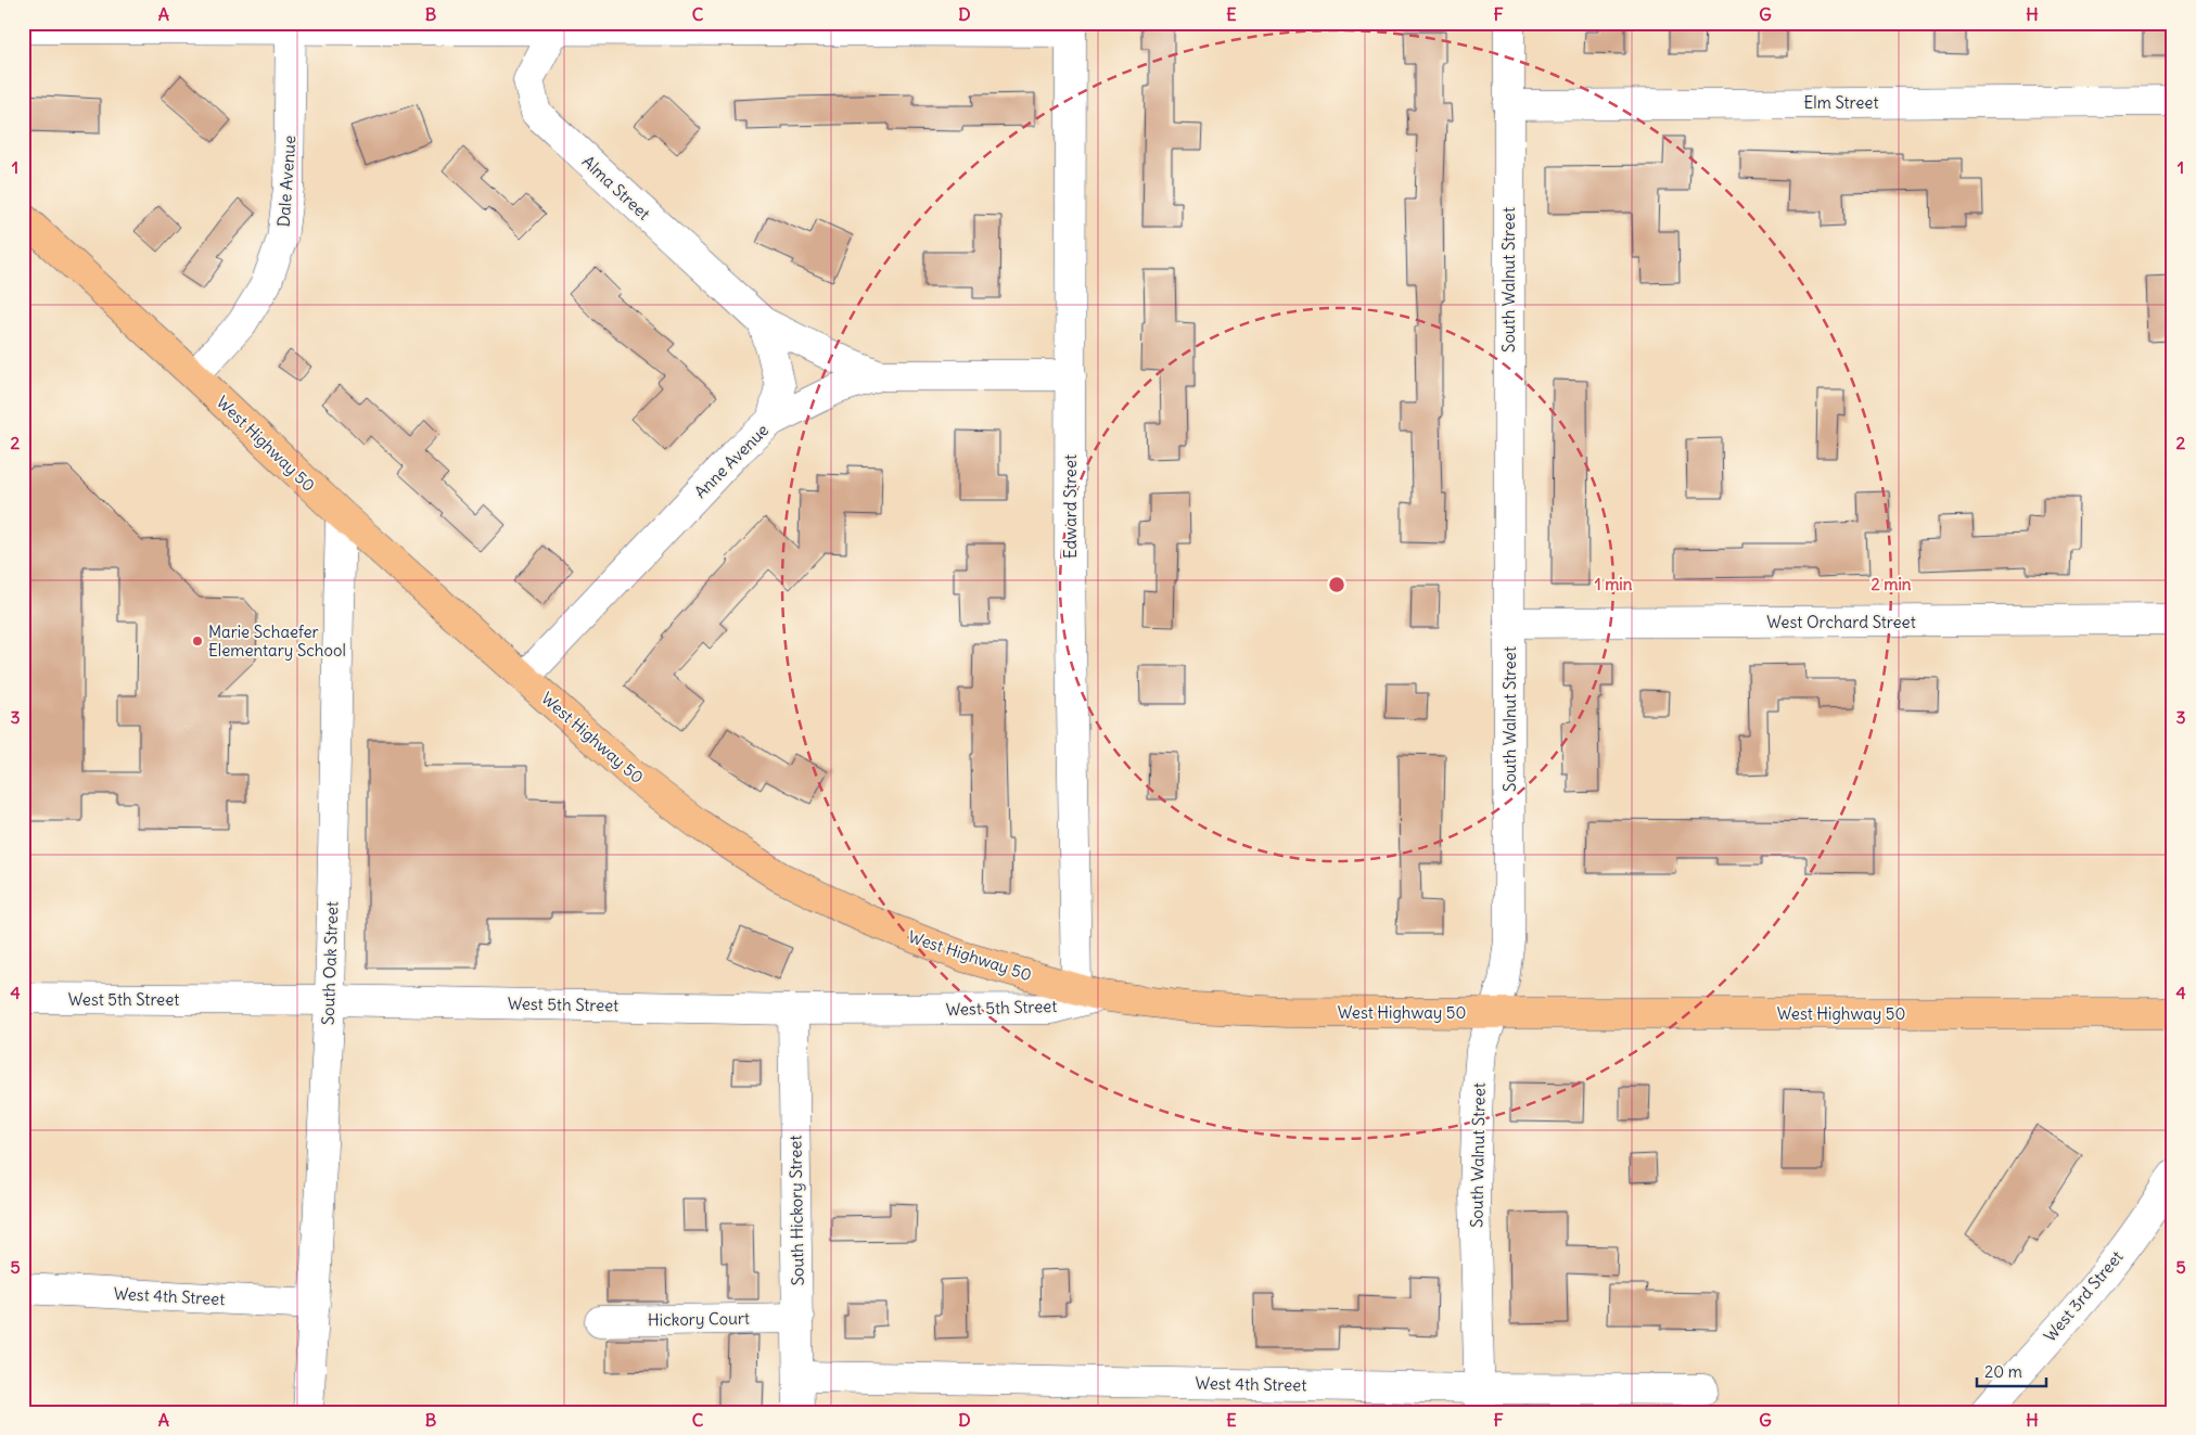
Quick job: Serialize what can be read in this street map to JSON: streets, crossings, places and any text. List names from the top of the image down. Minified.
{"streets":{"main road":["West Highway 50"],"street":["Elm Street","Dale Avenue","Alma Street","South Walnut Street","Anne Avenue","Edward Street","West Orchard Street","South Oak Street","West 5th Street","South Hickory Street","West 4th Street","West 3rd Street","Hickory Court"]},"crossings":[["Elm Street","South Walnut Street"],["Dale Avenue","West Highway 50"],["Alma Street","Anne Avenue"],["South Walnut Street","West Highway 50"],["South Walnut Street","West Orchard Street"],["South Walnut Street","West 4th Street"],["West Highway 50","Anne Avenue"],["West Highway 50","Edward Street"],["West Highway 50","South Oak Street"],["West Highway 50","West 5th Street"],["Anne Avenue","Edward Street"],["Edward Street","West 5th Street"],["South Oak Street","West 5th Street"],["South Oak Street","West 4th Street"],["West 5th Street","South Hickory Street"],["South Hickory Street","West 4th Street"],["South Hickory Street","Hickory Court"]],"places":["Marie Schaefer Elementary School"],"scale_bar":"20 m","grid":{"columns":["A","B","C","D","E","F","G","H"],"rows":["1","2","3","4","5"]},"rings":["1 min","2 min"]}
